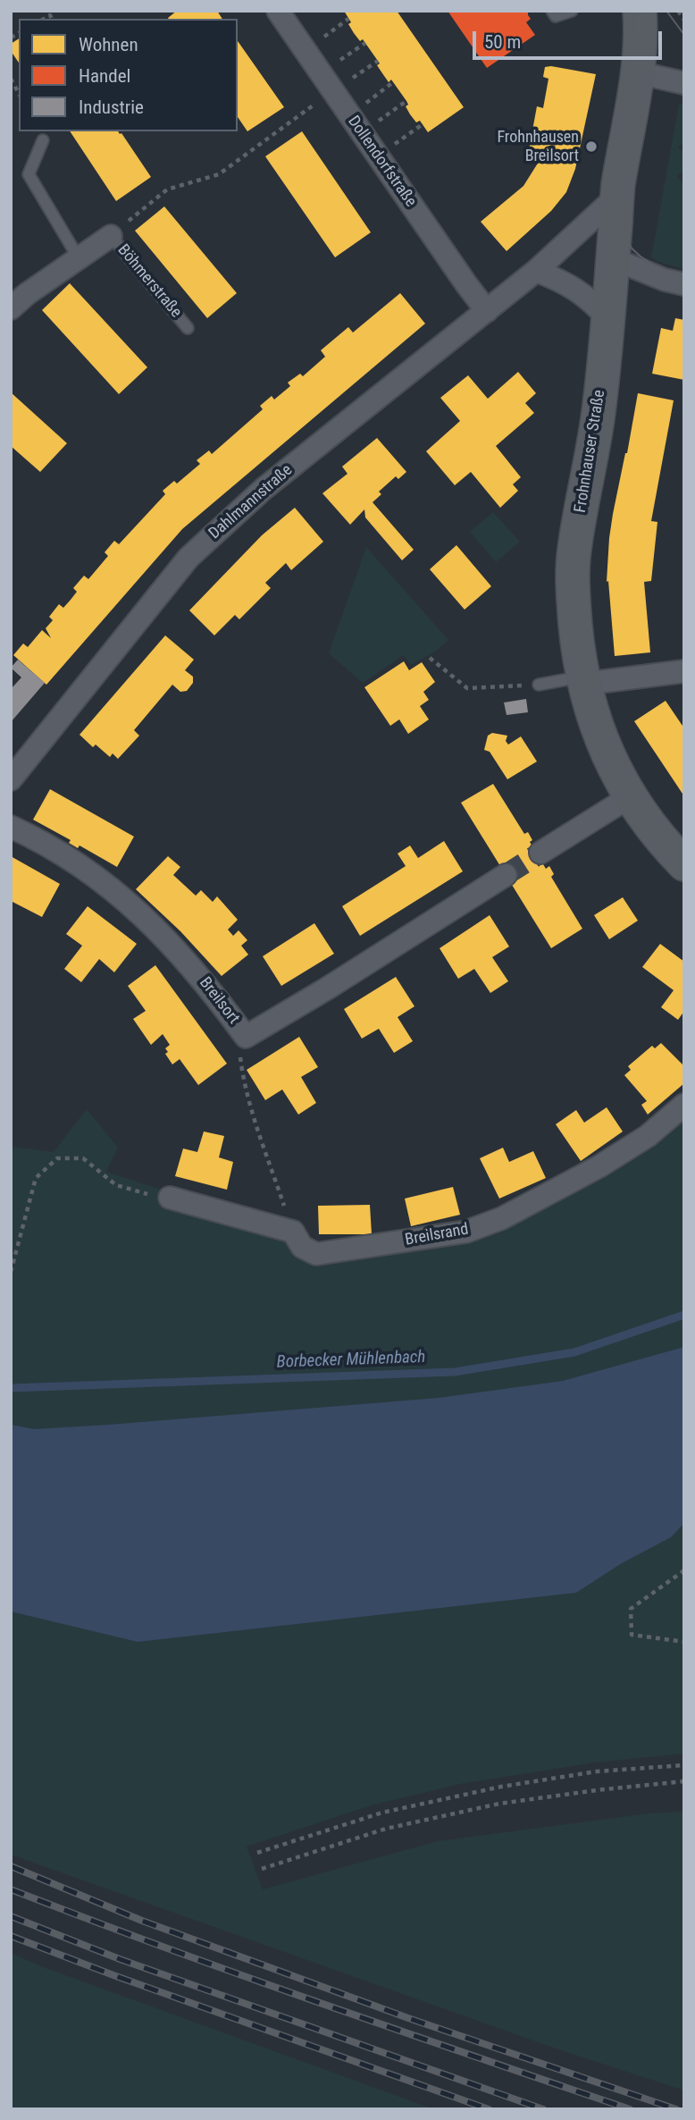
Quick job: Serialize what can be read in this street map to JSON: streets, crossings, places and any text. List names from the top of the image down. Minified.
{"streets":{"main road":["Frohnhauser Straße"],"street":["Dollendorfstraße","Böhmerstraße","Dahlmannstraße","Breilsort","Breilsrand"]},"crossings":[["Dollendorfstraße","Dahlmannstraße"],["Frohnhauser Straße","Dahlmannstraße"]],"water":["Borbecker Mühlenbach"],"places":["Frohnhausen Breilsort"],"legend":["Wohnen","Handel","Industrie"],"scale_bar":"50 m"}
